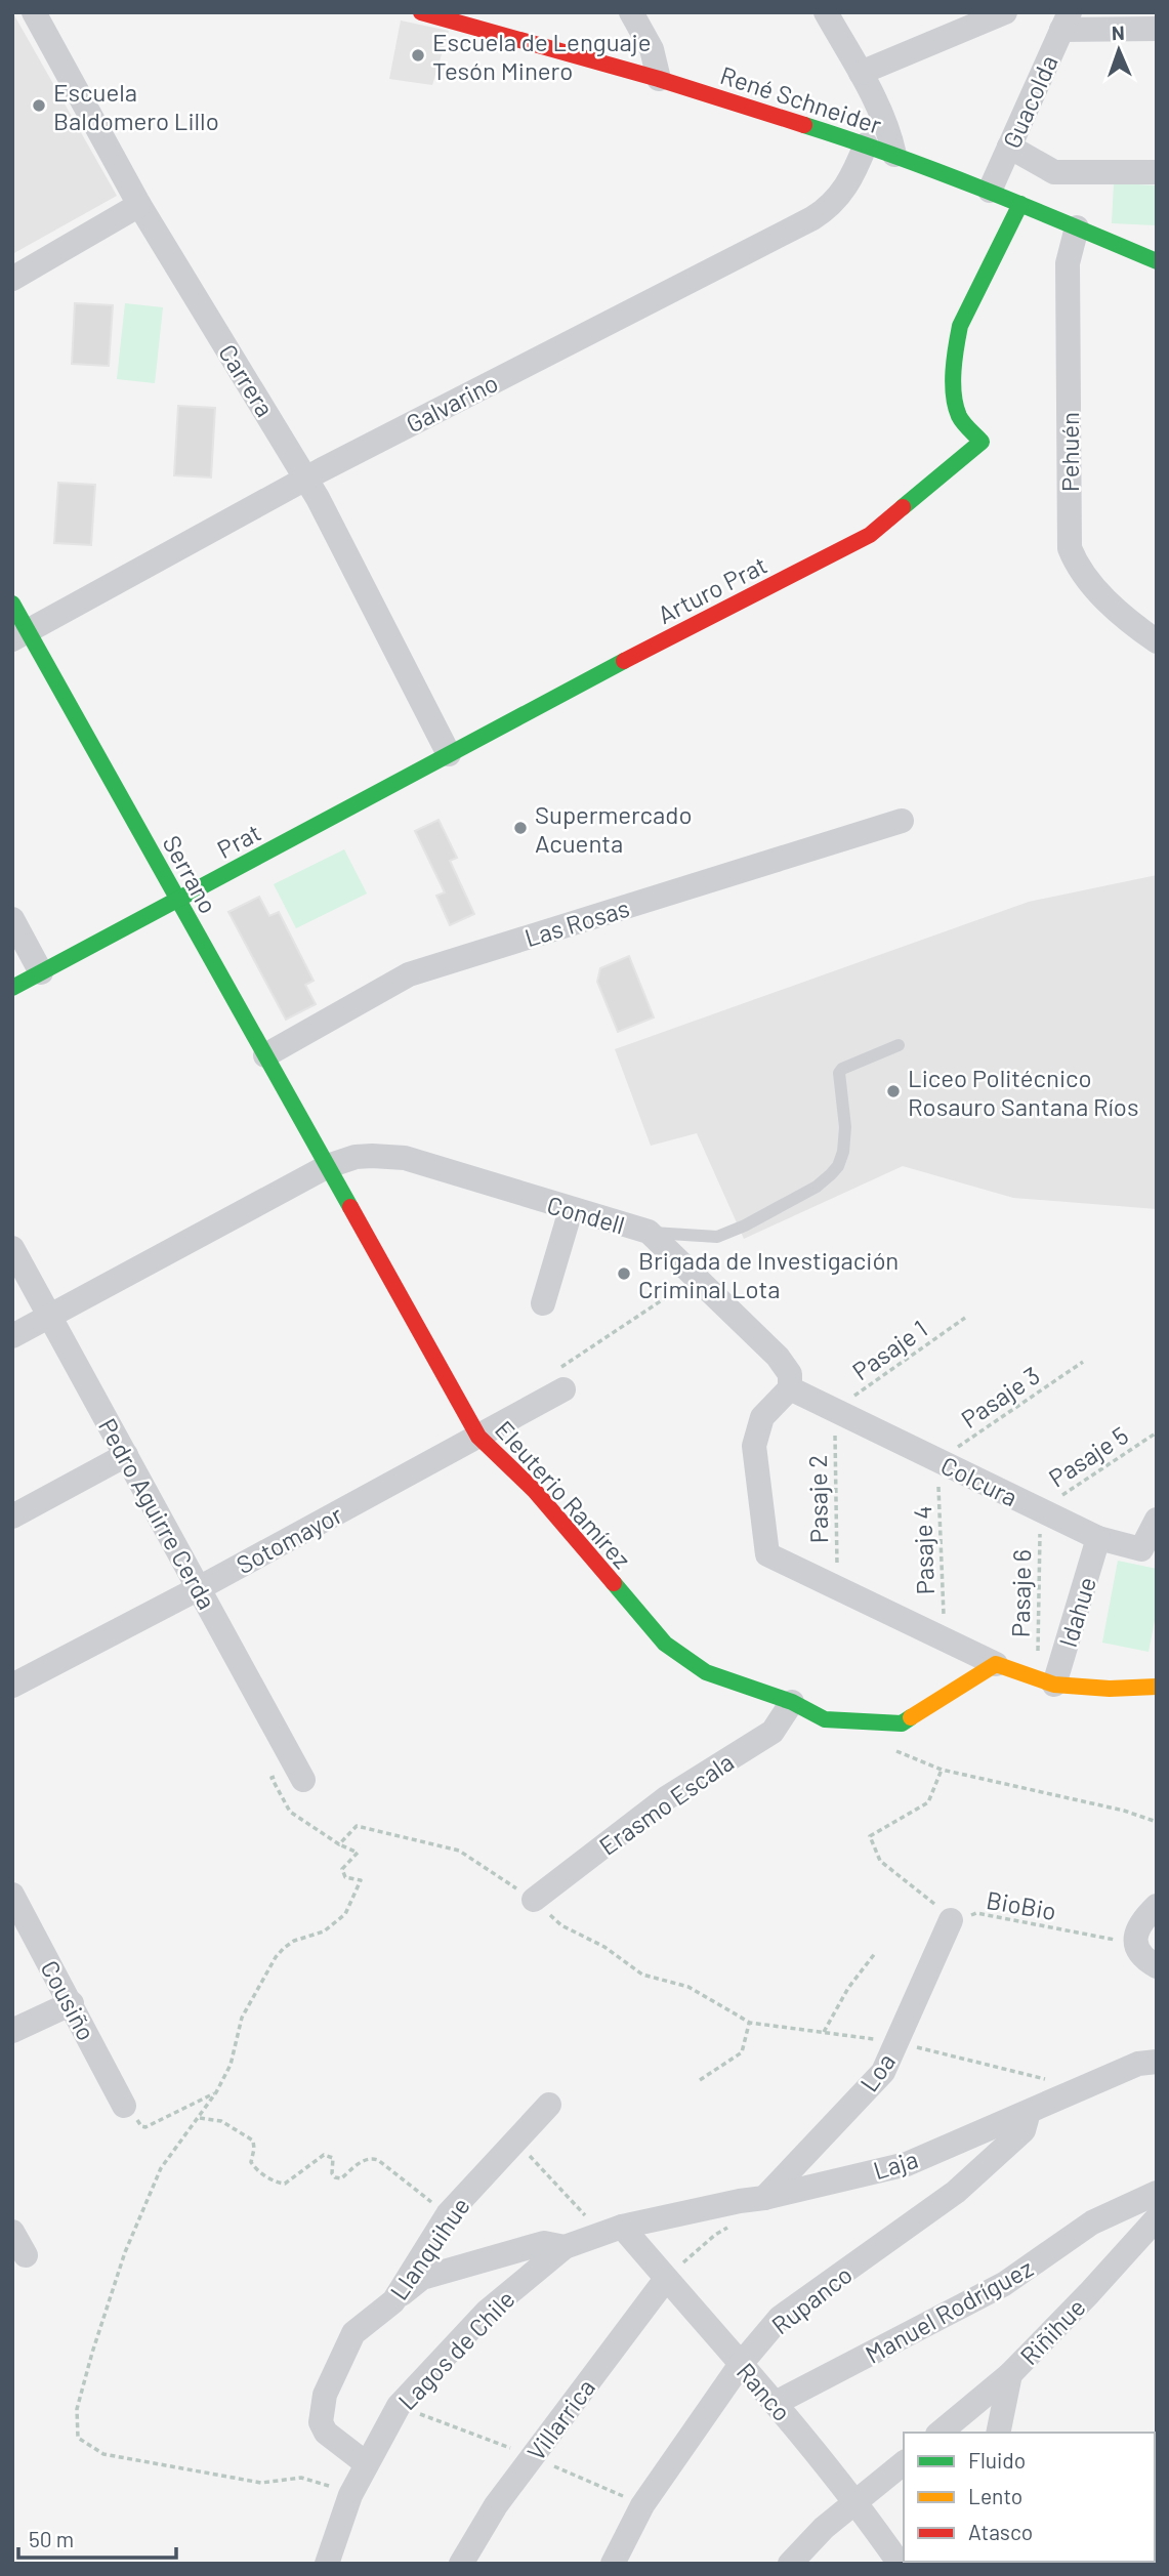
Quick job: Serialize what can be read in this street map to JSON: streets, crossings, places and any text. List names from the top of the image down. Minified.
{"streets":{"street":["René Schneider","Guacolda","Carrera","Galvarino","Pehuén","Arturo Prat","Prat","Serrano","Las Rosas","Condell","Colcura","Eleuterio Ramírez","Pedro Aguirre Cerda","Sotomayor","Idahue","Erasmo Escala","Cousiño","Loa","Laja","Llanquihue","Rupanco","Manuel Rodríguez","Riñihue","Lagos de Chile","Ranco","Villarrica"],"path":["Pasaje 1","Pasaje 3","Pasaje 5","Pasaje 2","Pasaje 4","Pasaje 6","BioBio"]},"crossings":[["René Schneider","Guacolda"],["René Schneider","Galvarino"],["René Schneider","Pehuén"],["René Schneider","Arturo Prat"],["Carrera","Galvarino"],["Carrera","Arturo Prat"],["Carrera","Prat"],["Galvarino","Serrano"],["Arturo Prat","Prat"],["Prat","Serrano"],["Serrano","Las Rosas"],["Serrano","Condell"],["Serrano","Eleuterio Ramírez"],["Condell","Colcura"],["Condell","Eleuterio Ramírez"],["Condell","Pedro Aguirre Cerda"],["Pasaje 1","Colcura"],["Pasaje 1","Pasaje 2"],["Pasaje 3","Colcura"],["Pasaje 3","Pasaje 4"],["Pasaje 5","Colcura"],["Pasaje 5","Pasaje 6"],["Colcura","Pasaje 2"],["Colcura","Pasaje 4"],["Colcura","Pasaje 6"],["Colcura","Idahue"],["Eleuterio Ramírez","Sotomayor"],["Eleuterio Ramírez","Erasmo Escala"],["Pedro Aguirre Cerda","Sotomayor"],["Pasaje 6","Idahue"],["BioBio","Loa"],["Loa","Laja"],["Laja","Rupanco"],["Laja","Lagos de Chile"],["Laja","Ranco"],["Llanquihue","Lagos de Chile"],["Rupanco","Ranco"],["Manuel Rodríguez","Ranco"],["Lagos de Chile","Ranco"],["Ranco","Villarrica"]],"places":["Escuela de Lenguaje Tesón Minero","Escuela Baldomero Lillo","Supermercado Acuenta","Liceo Politécnico Rosauro Santana Ríos","Brigada de Investigación Criminal Lota"],"legend":["Fluido","Lento","Atasco"],"scale_bar":"50 m","north":"top"}
